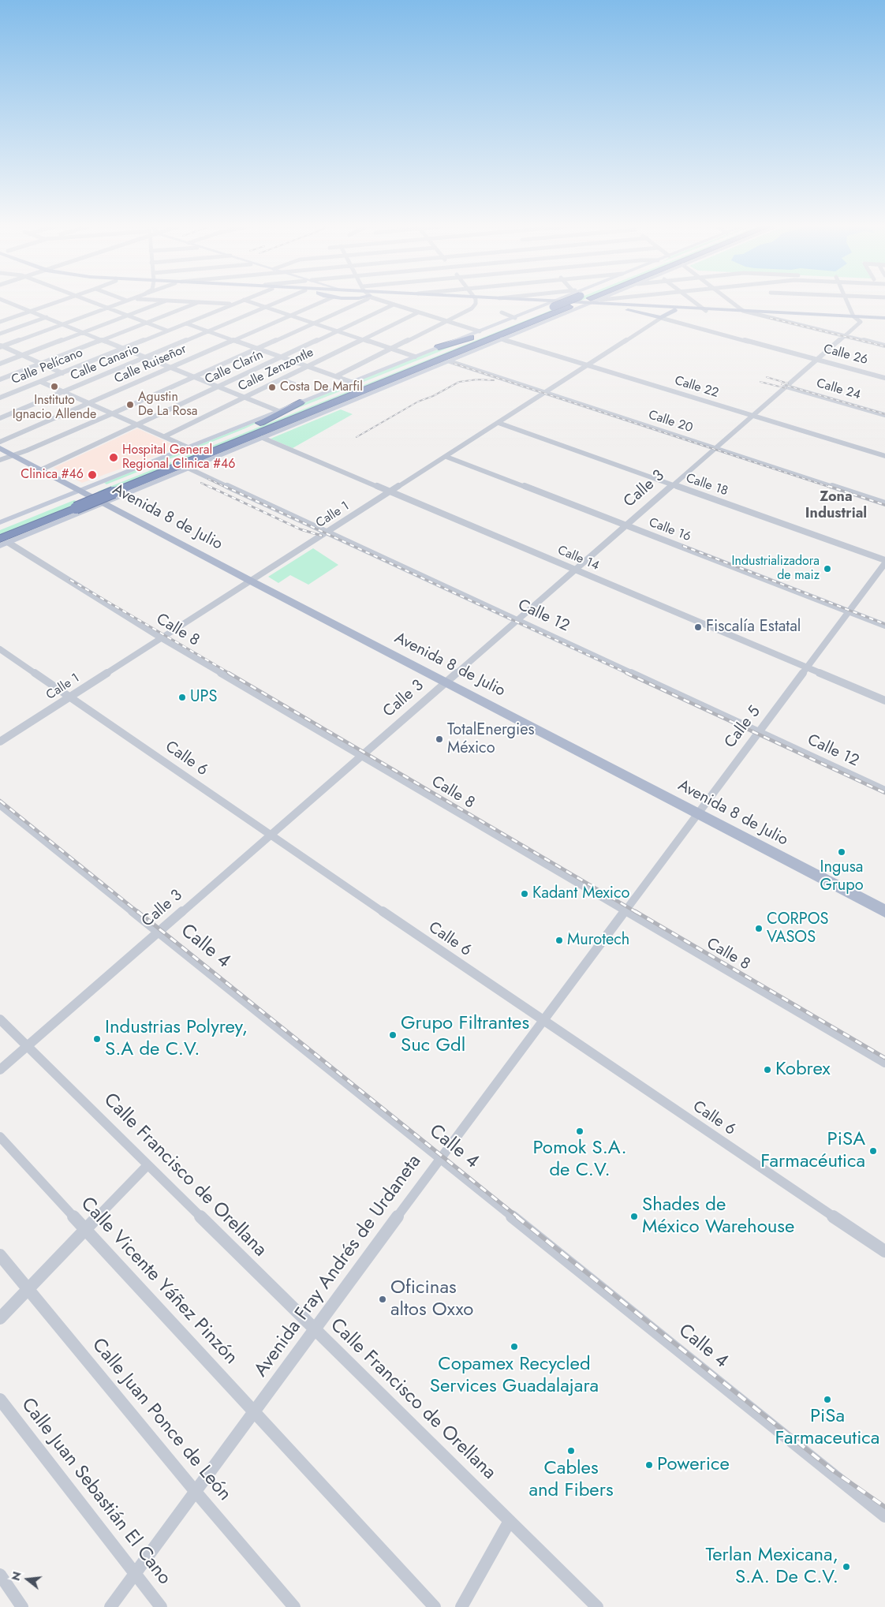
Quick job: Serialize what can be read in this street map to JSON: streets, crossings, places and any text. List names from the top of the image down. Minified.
{"streets":{"main road":["Calle 26","Calle 1","Avenida 8 de Julio"],"street":["Calle Canario","Calle Ruiseñor","Calle Pelícano","Calle Clarín","Calle Zenzontle","Calle 22","Calle 24","Calle 20","Calle 18","Calle 3","Calle 16","Calle 14","Calle 12","Calle 8","Calle 5","Calle 6","Calle 4","Calle Francisco de Orellana","Avenida Fray Andrés de Urdaneta","Calle Vicente Yáñez Pinzón","Calle Juan Ponce de León","Calle Juan Sebastián El Cano"]},"crossings":[["Calle 26","Calle 3"],["Calle 26","Calle 1"],["Calle Clarín","Avenida 8 de Julio"],["Calle 22","Calle 3"],["Calle 22","Calle 1"],["Calle 24","Calle 3"],["Calle 20","Calle 3"],["Calle 20","Calle 1"],["Calle 18","Calle 3"],["Calle 18","Calle 1"],["Calle 3","Avenida 8 de Julio"],["Calle 3","Calle 16"],["Calle 3","Calle 14"],["Calle 3","Calle 12"],["Calle 3","Calle 8"],["Calle 3","Calle 6"],["Calle 3","Calle 4"],["Calle 3","Calle Francisco de Orellana"],["Calle 1","Avenida 8 de Julio"],["Calle 1","Calle 16"],["Calle 1","Calle 14"],["Calle 1","Calle 12"],["Calle 1","Calle 8"],["Calle 1","Calle 6"],["Avenida 8 de Julio","Calle 5"],["Calle 16","Calle 5"],["Calle 14","Calle 5"],["Calle 12","Calle 5"],["Calle 8","Calle 5"],["Calle 8","Avenida Fray Andrés de Urdaneta"],["Calle 5","Avenida Fray Andrés de Urdaneta"],["Calle 6","Avenida Fray Andrés de Urdaneta"],["Calle 4","Avenida Fray Andrés de Urdaneta"],["Calle Francisco de Orellana","Avenida Fray Andrés de Urdaneta"],["Avenida Fray Andrés de Urdaneta","Calle Vicente Yáñez Pinzón"],["Avenida Fray Andrés de Urdaneta","Calle Juan Ponce de León"],["Avenida Fray Andrés de Urdaneta","Calle Juan Sebastián El Cano"]],"districts":["Zona Industrial"],"places":["Instituto Ignacio Allende","Costa De Marfil","Agustin De La Rosa","Hospital General Regional Clinica #46","Clinica #46","Industrializadora de maiz","Fiscalía Estatal","UPS","TotalEnergies México","Ingusa Grupo","Kadant Mexico","CORPOS VASOS","Murotech","Grupo Filtrantes Suc Gdl","Industrias Polyrey, S.A de C.V.","Kobrex","Pomok S.A. de C.V.","PiSA Farmacéutica","Shades de México Warehouse","Oficinas altos Oxxo","Copamex Recycled Services Guadalajara","PiSa Farmaceutica","Cables and Fibers","Powerice","Terlan Mexicana, S.A. De C.V."],"north":"left"}
